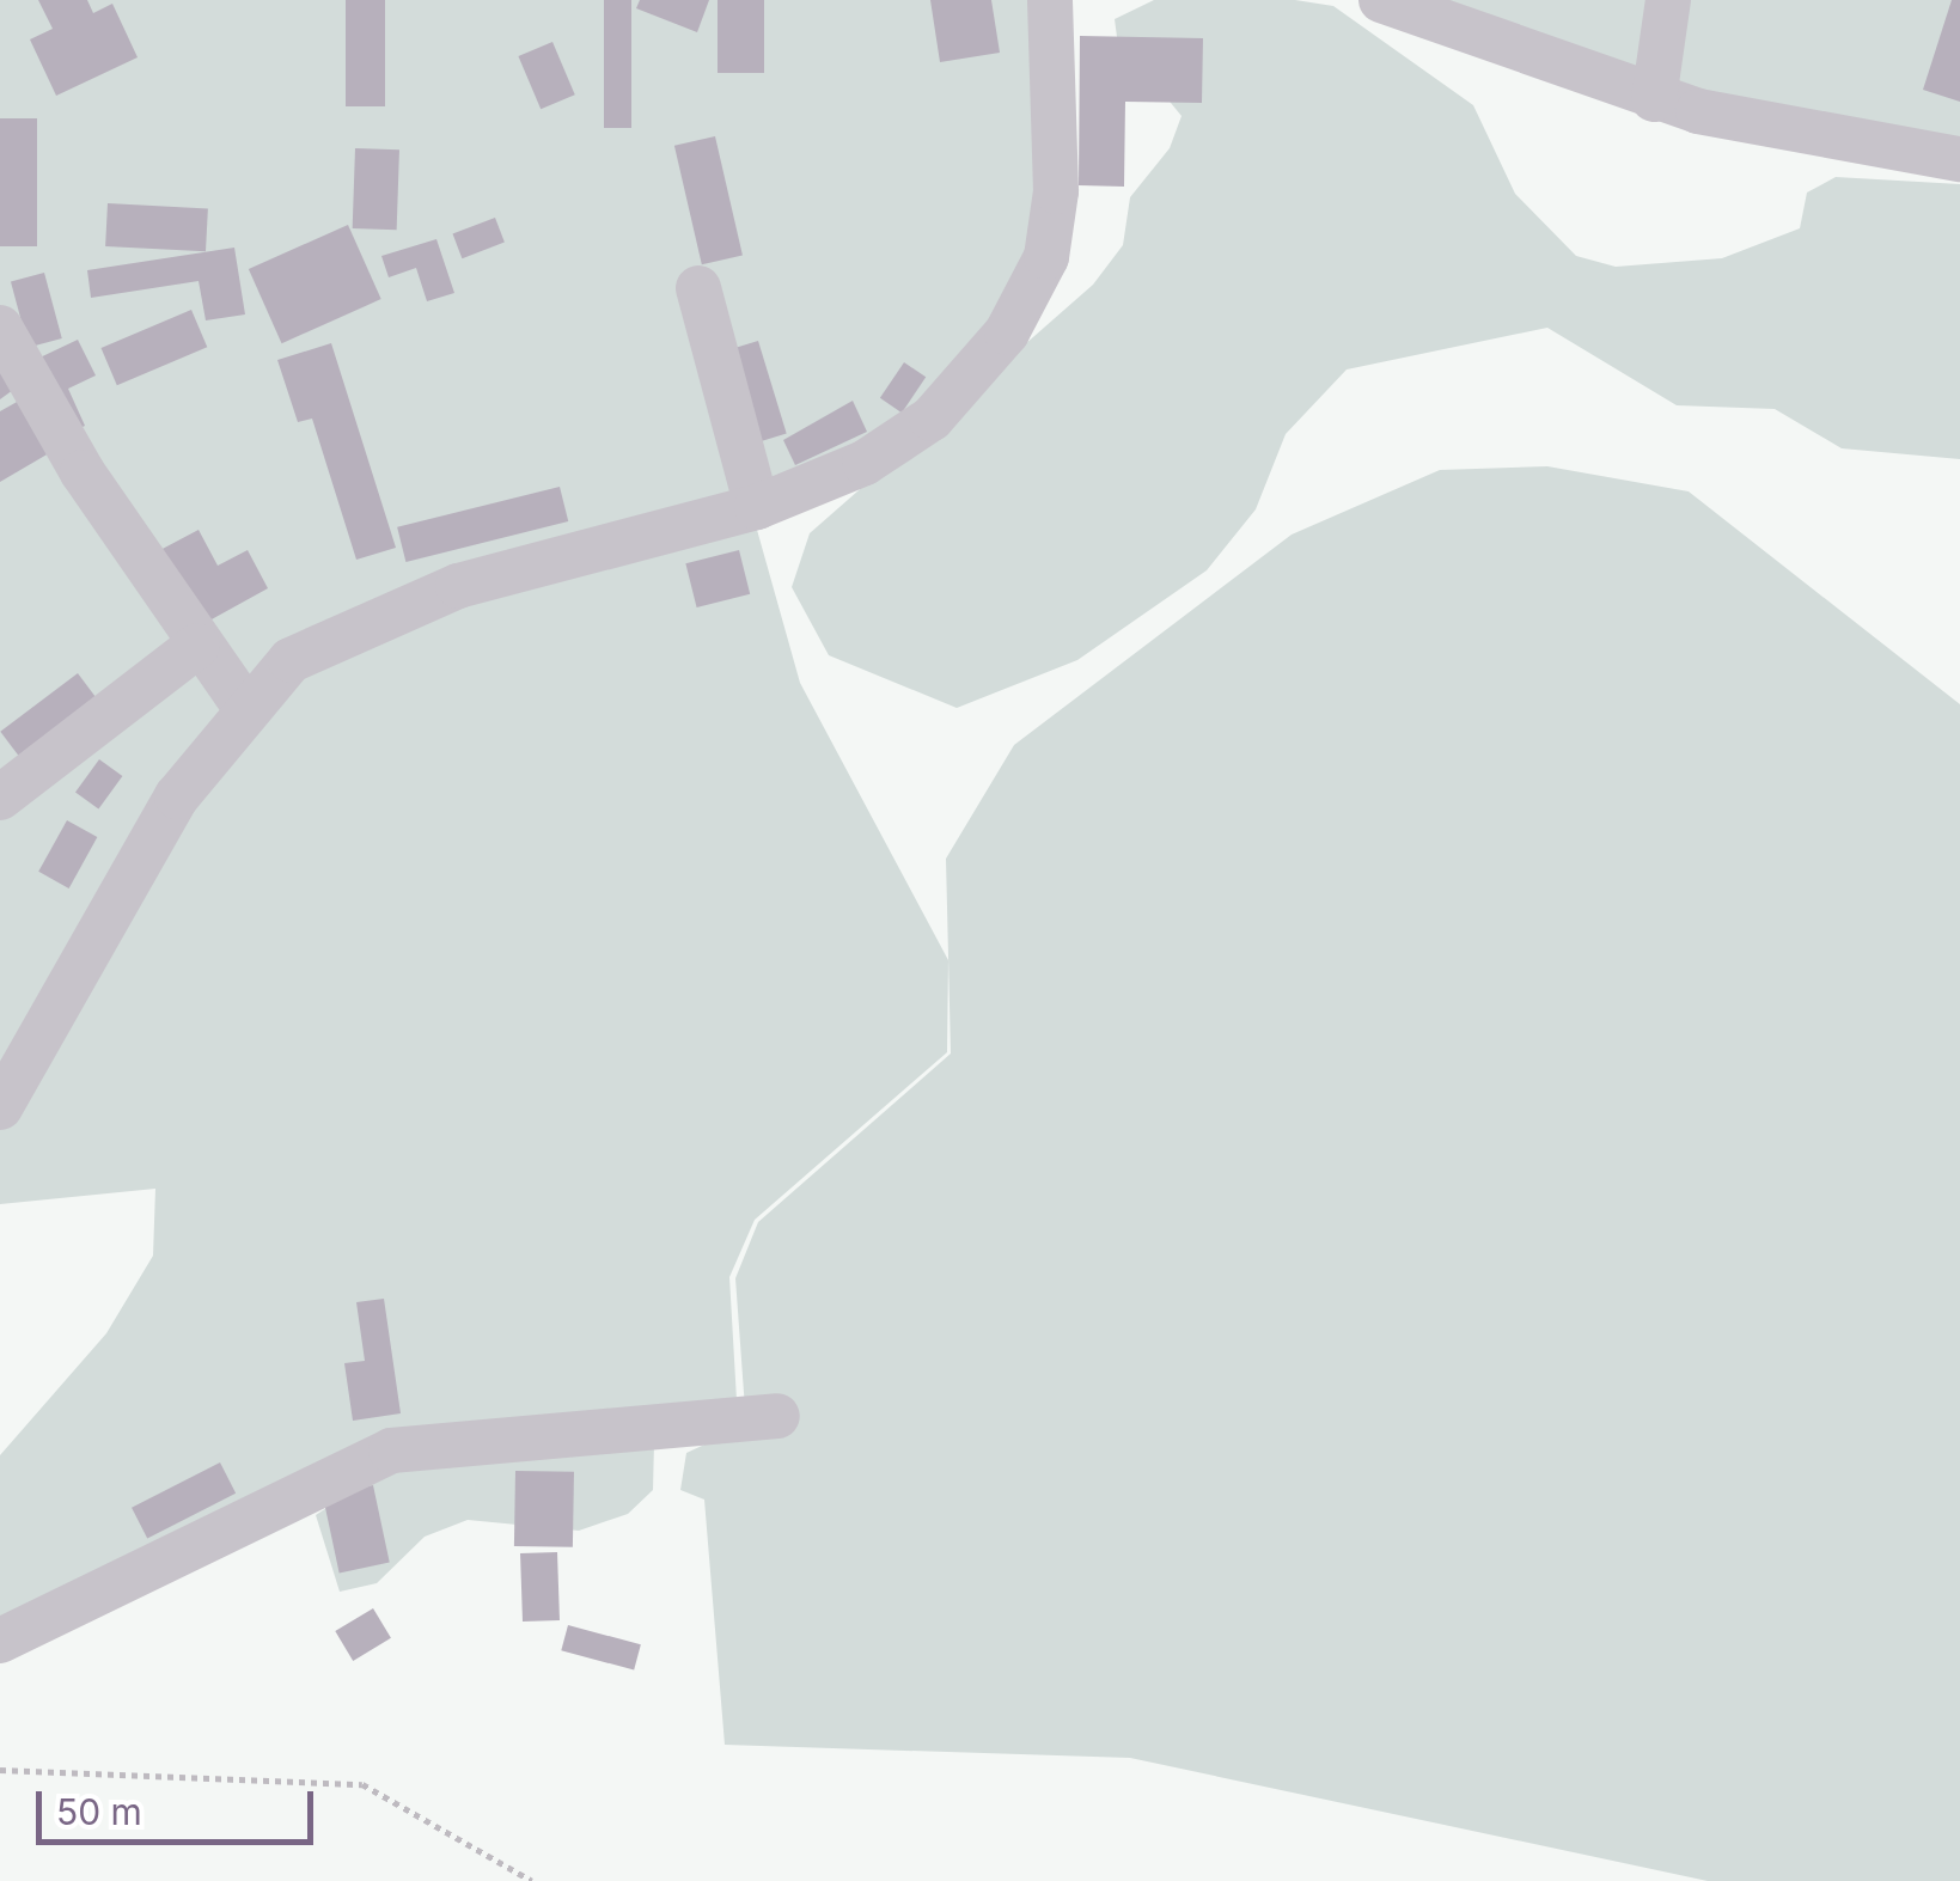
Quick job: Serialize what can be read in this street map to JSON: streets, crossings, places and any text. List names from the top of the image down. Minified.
{"scale_bar":"50 m"}
